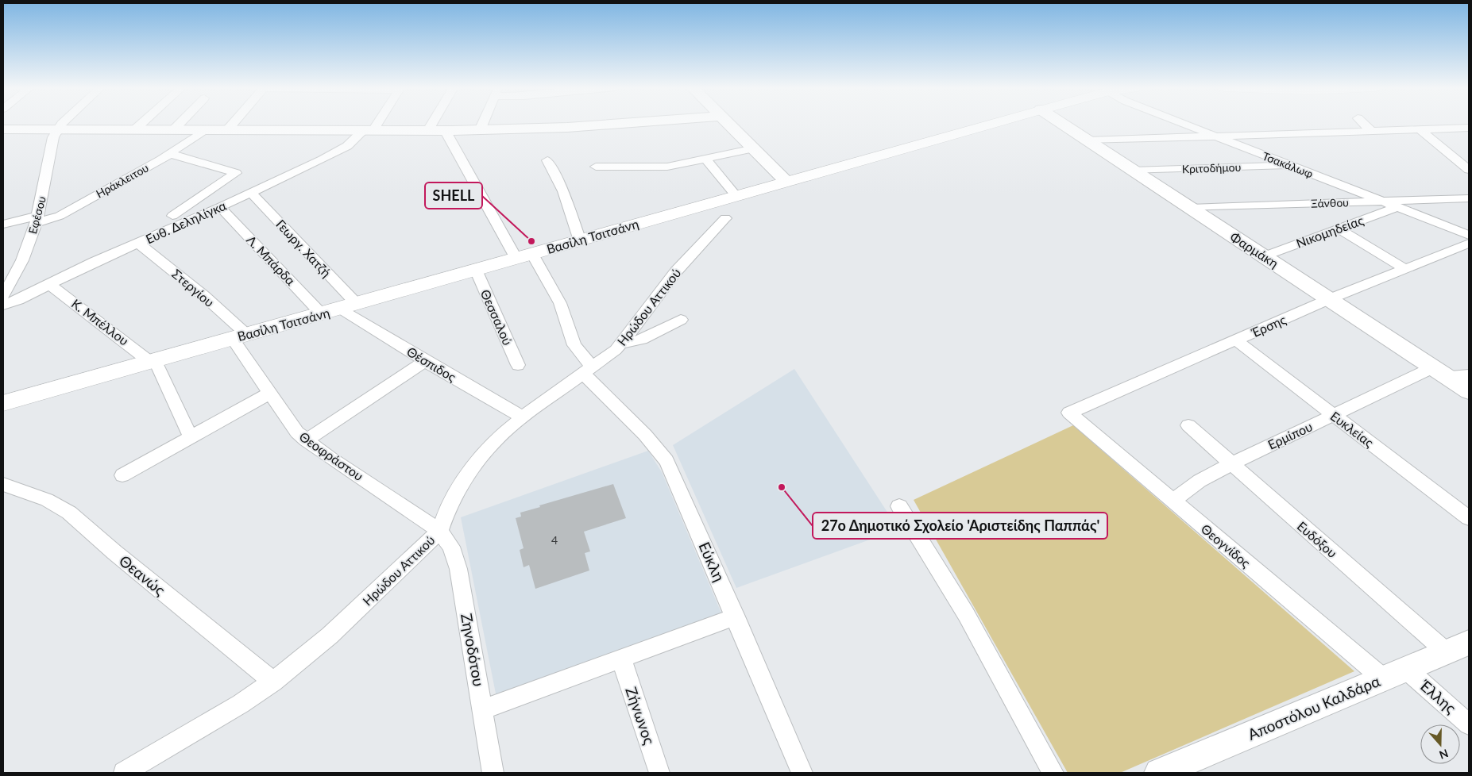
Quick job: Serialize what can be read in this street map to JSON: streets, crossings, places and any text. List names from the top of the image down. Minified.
{"streets":{"main road":["Βασίλη Τσιτσάνη"],"street":["Τσακάλωφ","Κριτοδήμου","Ηράκλειτου","Ξάνθου","Εφέσου","Ευθ. Δεληλίγκα","Νικομηδείας","Γεωργ. Χατζή","Φαρμάκη","Λ. Μπάρδα","Στεργίου","Ηρώδου Αττικού","Θεσσαλού","Κ. Μπέλλου","Έρσης","Θέσπιδος","Ευκλείας","Ερμίπου","Θεοφράστου","Ευδόξου","Θεογνίδος","Εύκλη","Θεανώς","Ζηνοδότου","Έλλης","Αποστόλου Καλδάρα","Ζήνωνος"]},"crossings":[["Τσακάλωφ","Κριτοδήμου"],["Τσακάλωφ","Ξάνθου"],["Τσακάλωφ","Νικομηδείας"],["Κριτοδήμου","Φαρμάκη"],["Ηράκλειτου","Εφέσου"],["Ξάνθου","Φαρμάκη"],["Ευθ. Δεληλίγκα","Γεωργ. Χατζή"],["Ευθ. Δεληλίγκα","Λ. Μπάρδα"],["Ευθ. Δεληλίγκα","Στεργίου"],["Ευθ. Δεληλίγκα","Κ. Μπέλλου"],["Νικομηδείας","Φαρμάκη"],["Βασίλη Τσιτσάνη","Γεωργ. Χατζή"],["Βασίλη Τσιτσάνη","Λ. Μπάρδα"],["Βασίλη Τσιτσάνη","Στεργίου"],["Βασίλη Τσιτσάνη","Θεσσαλού"],["Βασίλη Τσιτσάνη","Κ. Μπέλλου"],["Βασίλη Τσιτσάνη","Θέσπιδος"],["Βασίλη Τσιτσάνη","Θεοφράστου"],["Βασίλη Τσιτσάνη","Εύκλη"],["Γεωργ. Χατζή","Θέσπιδος"],["Φαρμάκη","Έρσης"],["Φαρμάκη","Ερμίπου"],["Στεργίου","Θεοφράστου"],["Ηρώδου Αττικού","Θέσπιδος"],["Ηρώδου Αττικού","Θεοφράστου"],["Ηρώδου Αττικού","Εύκλη"],["Ηρώδου Αττικού","Θεανώς"],["Ηρώδου Αττικού","Ζηνοδότου"],["Έρσης","Ευκλείας"],["Έρσης","Θεογνίδος"],["Ευκλείας","Ερμίπου"],["Ερμίπου","Ευδόξου"],["Ερμίπου","Θεογνίδος"],["Θεοφράστου","Ζηνοδότου"],["Ευδόξου","Αποστόλου Καλδάρα"],["Θεογνίδος","Έλλης"],["Θεογνίδος","Αποστόλου Καλδάρα"],["Έλλης","Αποστόλου Καλδάρα"]],"places":["SHELL","27ο Δημοτικό Σχολείο 'Αριστείδης Παππάς'"],"house_numbers":["4"],"north":"bottom"}
